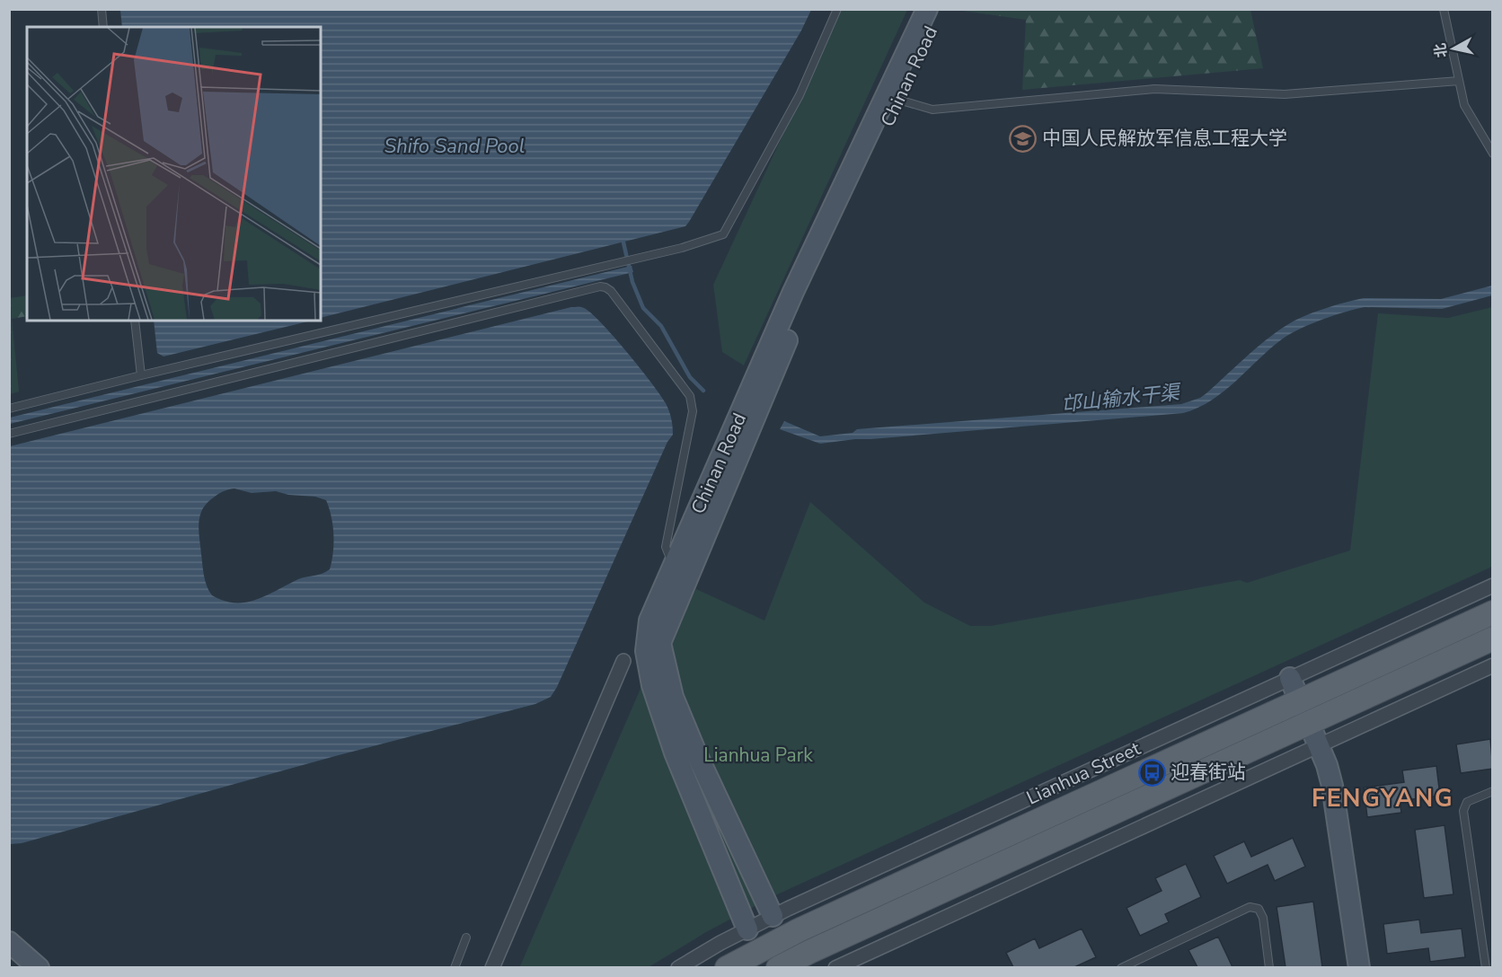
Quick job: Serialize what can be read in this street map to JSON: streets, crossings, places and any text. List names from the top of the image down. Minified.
{"streets":{"main road":["Lianhua Street"],"street":["Chinan Road"]},"crossings":[["Chinan Road","Lianhua Street"]],"districts":["FENGYANG"],"water":["Shifo Sand Pool","邙山输水干渠"],"parks":["Lianhua Park"],"places":{"school or university":["中国人民解放军信息工程大学"],"bus stop":["迎春街站"]},"north":"left"}
